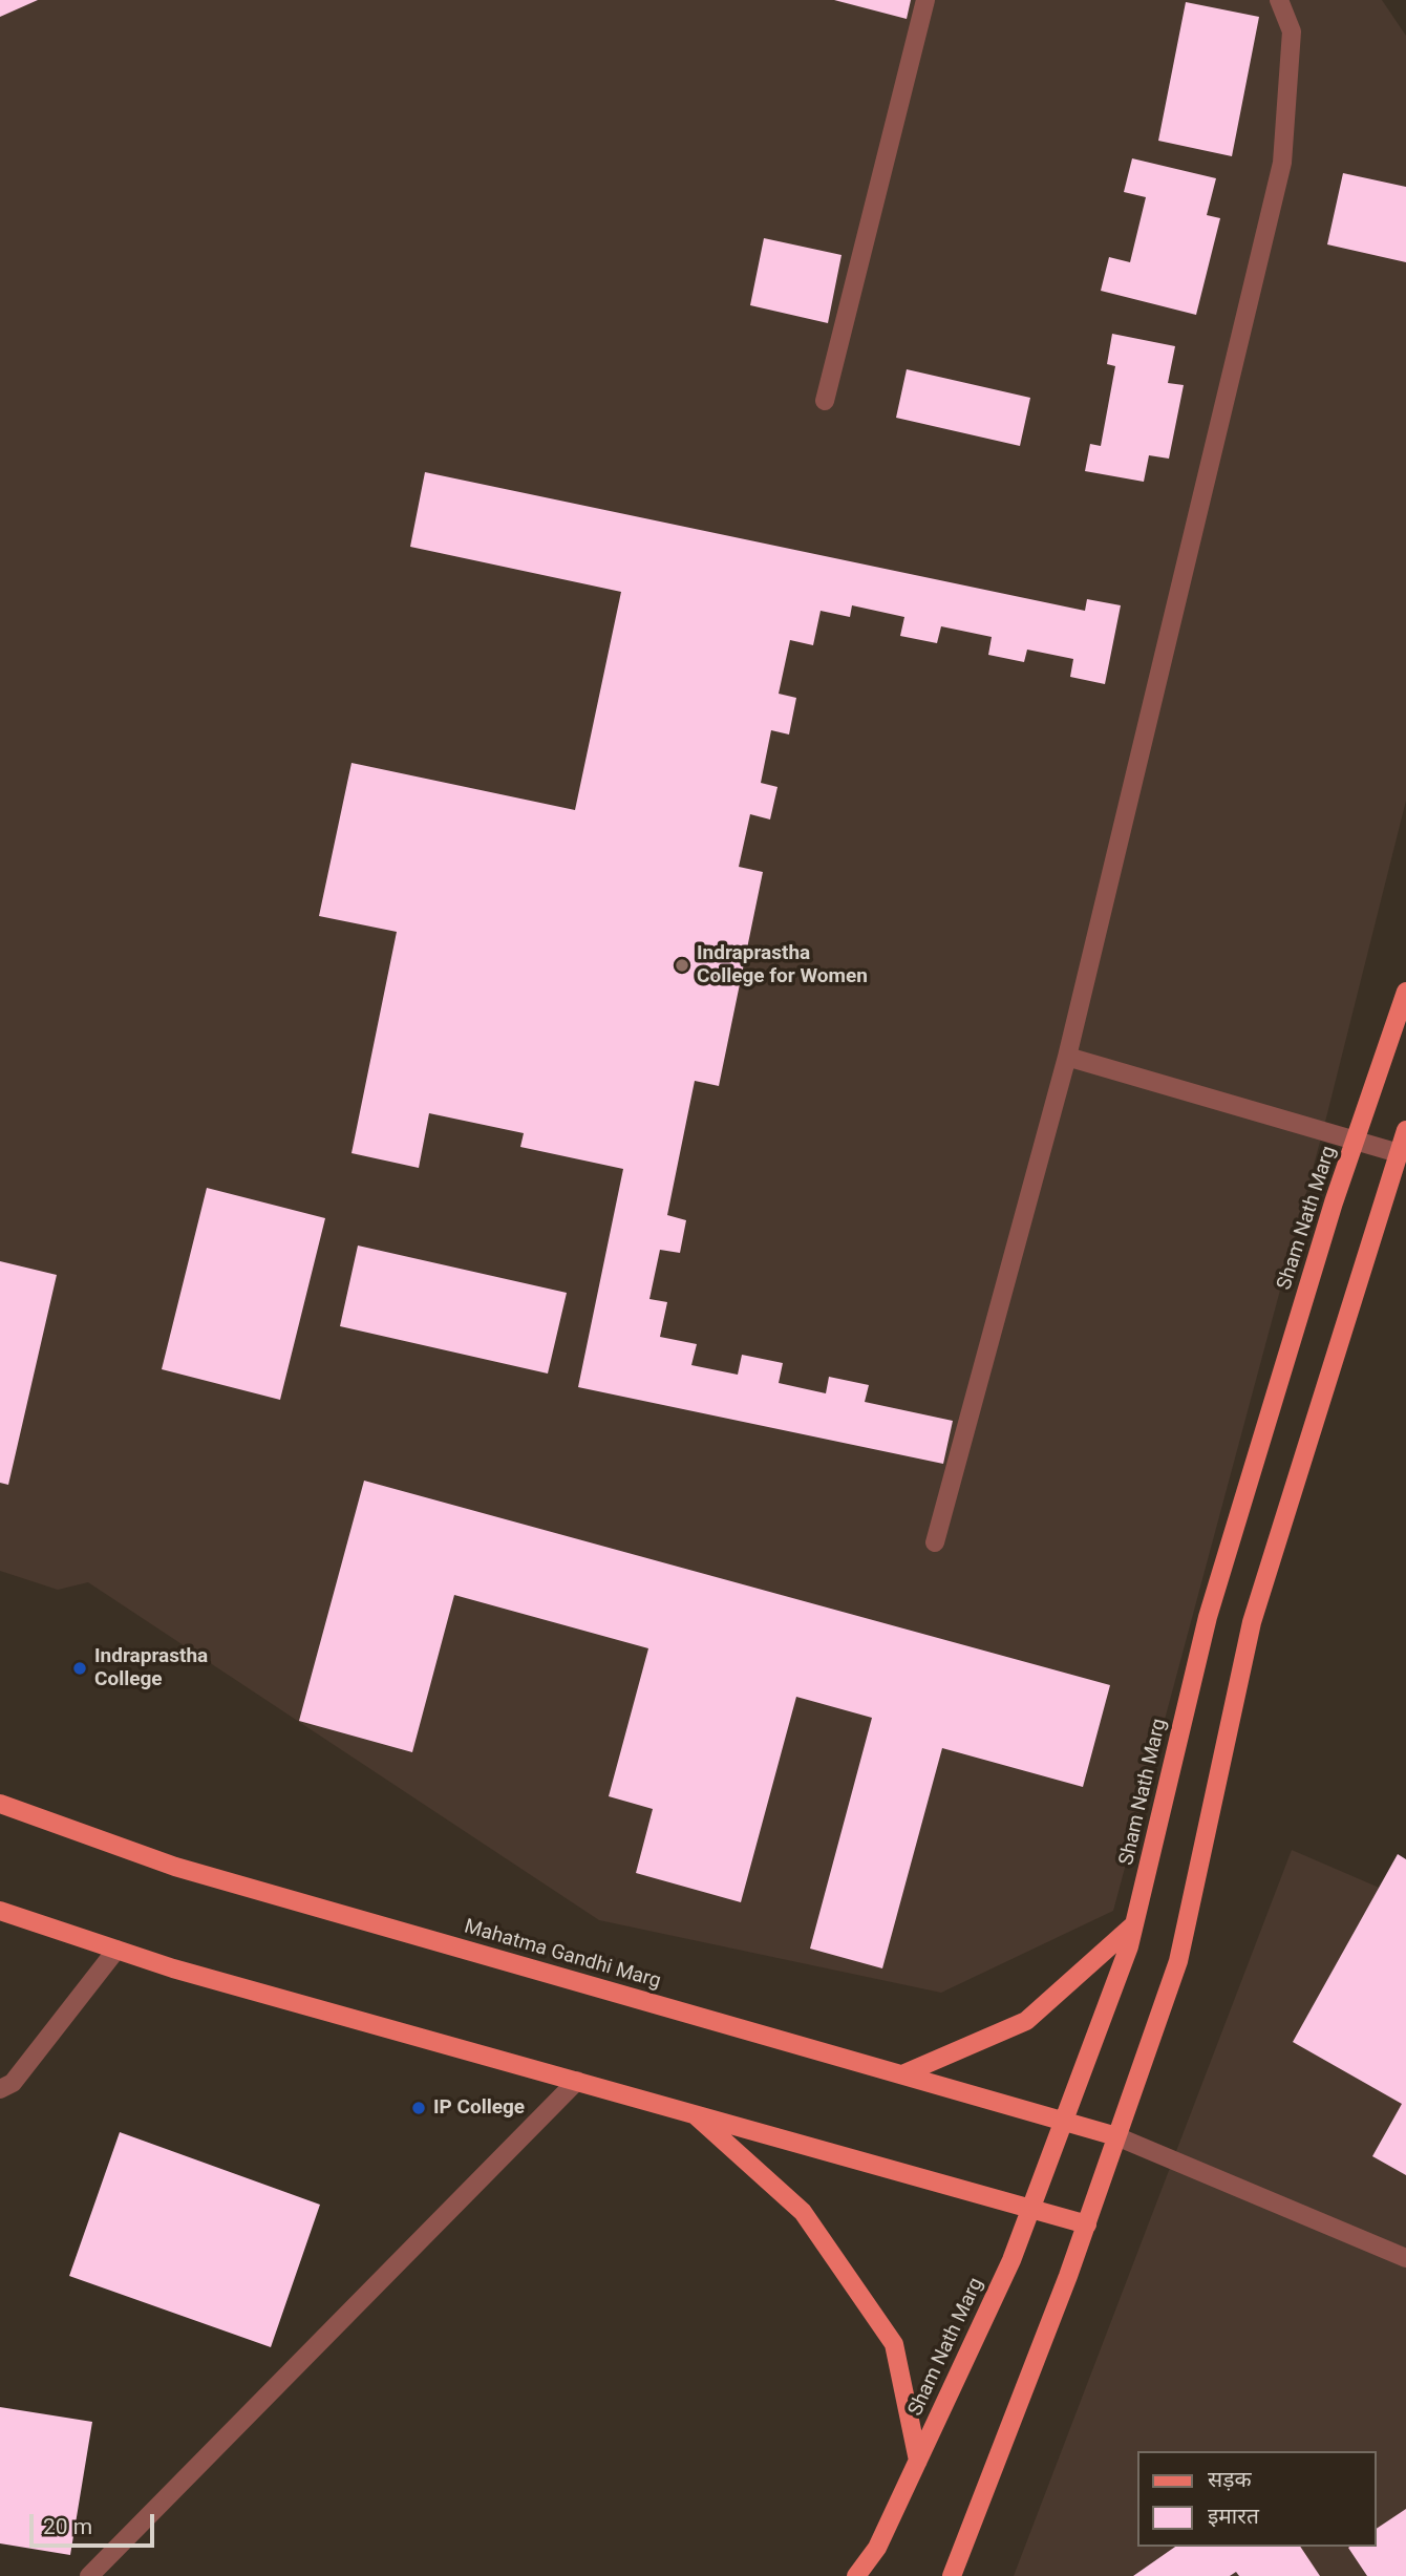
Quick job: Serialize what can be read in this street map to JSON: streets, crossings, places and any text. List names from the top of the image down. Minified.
{"streets":{"main road":["Sham Nath Marg","Mahatma Gandhi Marg"]},"crossings":[["Sham Nath Marg","Mahatma Gandhi Marg"]],"places":["Indraprastha College for Women","Indraprastha College","IP College"],"legend":["सड़क","इमारत"],"scale_bar":"20 m"}
